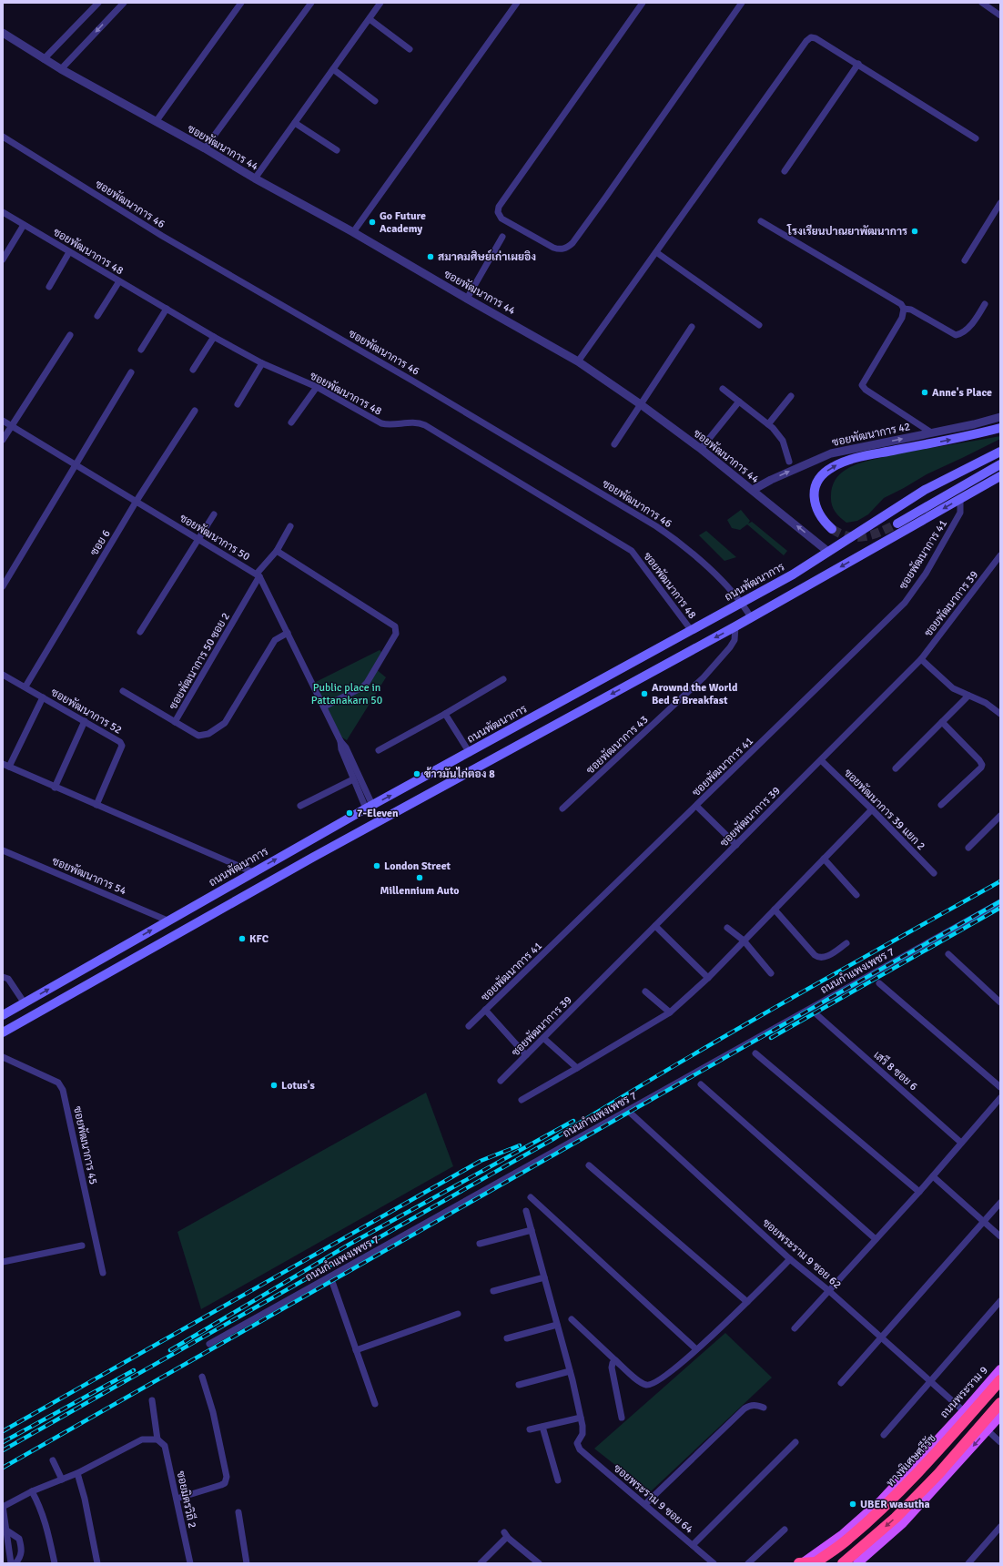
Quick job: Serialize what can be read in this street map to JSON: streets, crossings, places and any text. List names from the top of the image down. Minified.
{"streets":{"highway":["ทางพิเศษศรีรัช"],"main road":["ถนนพัฒนาการ","ถนนพระราม 9"],"street":["ซอยพัฒนาการ 44","ซอยพัฒนาการ 46","ซอยพัฒนาการ 48","ซอยพัฒนาการ 42","ซอยพัฒนาการ 50","ซอย 6","ซอยพัฒนาการ 41","ซอยพัฒนาการ 39","ซอยพัฒนาการ 50 ซอย 2","ซอยพัฒนาการ 52","ซอยพัฒนาการ 43","ซอยพัฒนาการ 39 แยก 2","ซอยพัฒนาการ 54","ถนนกำแพงเพชร 7","เสรี 8 ซอย 6","ซอยพัฒนาการ 45","ซอยพระราม 9 ซอย 62","ซอยพระราม 9 ซอย 64","ซอยมิตรวิถี 2"]},"crossings":[["ซอยพัฒนาการ 44","ซอยพัฒนาการ 42"],["ซอยพัฒนาการ 44","ถนนพัฒนาการ"],["ซอยพัฒนาการ 46","ถนนพัฒนาการ"],["ซอยพัฒนาการ 48","ถนนพัฒนาการ"],["ซอยพัฒนาการ 50","ซอย 6"],["ซอยพัฒนาการ 50","ซอยพัฒนาการ 50 ซอย 2"],["ซอย 6","ซอยพัฒนาการ 52"],["ถนนพัฒนาการ","ซอยพัฒนาการ 54"],["ซอยพัฒนาการ 39","ซอยพัฒนาการ 39 แยก 2"],["ถนนกำแพงเพชร 7","ซอยพระราม 9 ซอย 62"],["ซอยพระราม 9 ซอย 62","ถนนพระราม 9"]],"one_way":["ซอยพัฒนาการ 42"],"parks":["Public place in Pattanakarn 50"],"places":["Go Future Academy","โรงเรียนปาณยาพัฒนาการ","สมาคมศิษย์เก่าเผยอิง","Anne's Place","Arownd the World Bed & Breakfast","ข้าวมันไก่ตอง 8","7-Eleven","London Street","Millennium Auto","KFC","Lotus's","UBER wasutha"]}
